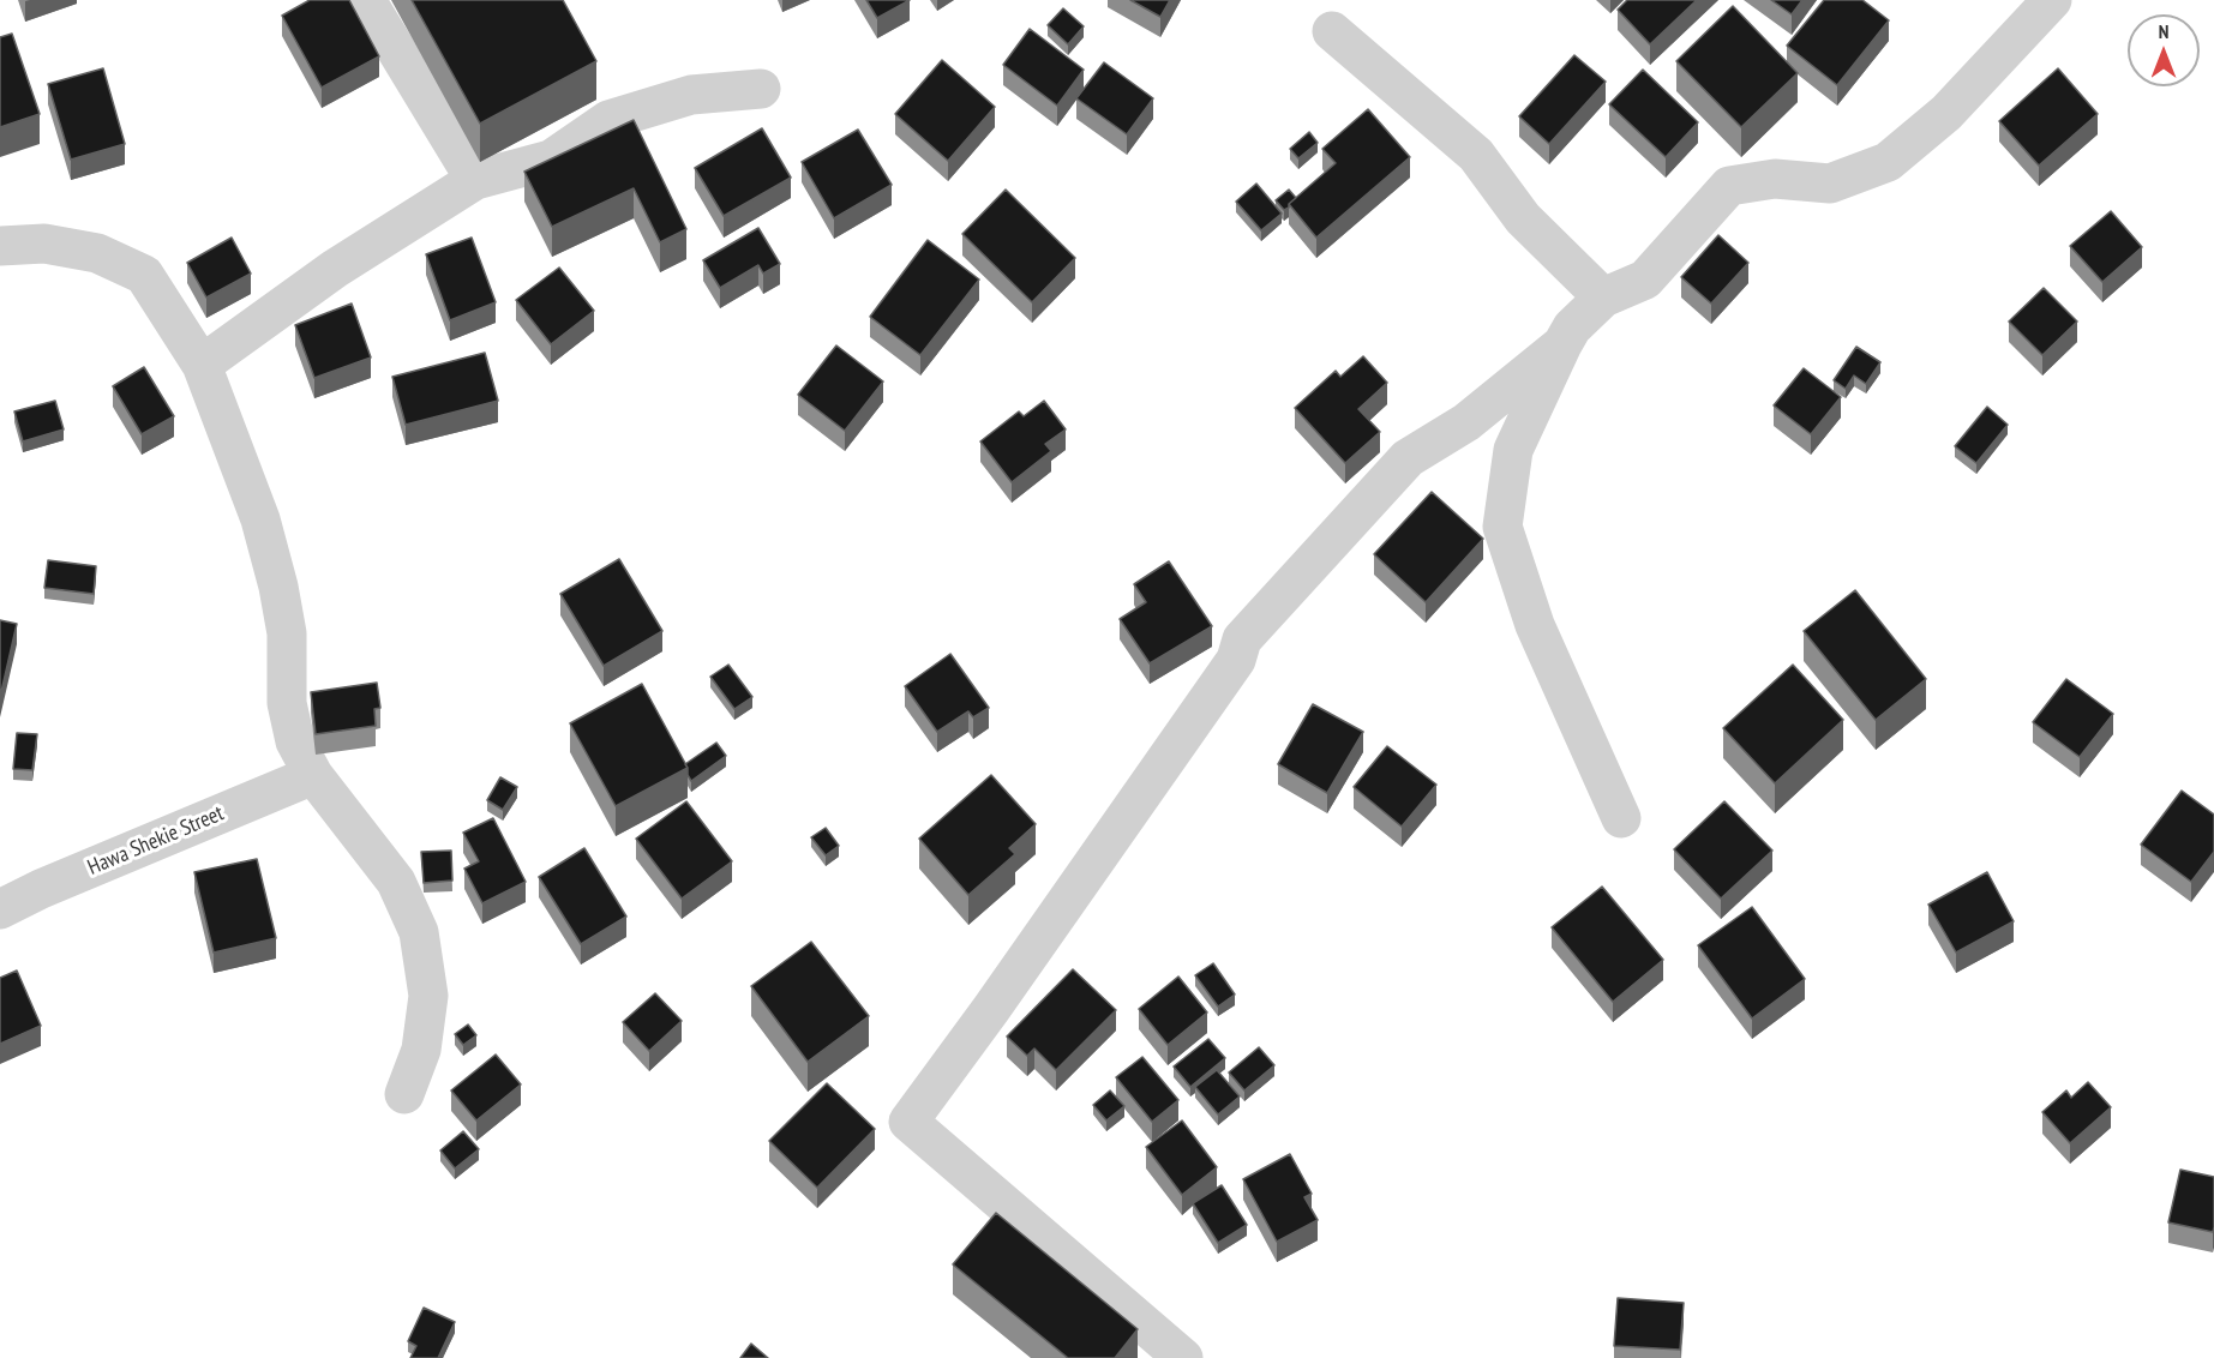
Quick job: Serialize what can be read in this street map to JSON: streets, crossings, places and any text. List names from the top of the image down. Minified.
{"streets":{"street":["Hawa Shekie Street"]},"north":"top"}
